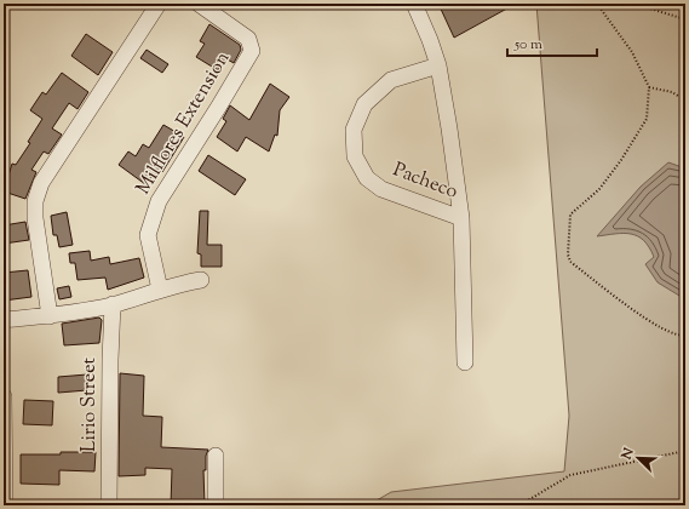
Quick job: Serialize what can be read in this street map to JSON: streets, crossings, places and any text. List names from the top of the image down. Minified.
{"streets":{"street":["Milflores Extension","Pacheco","Lirio Street"]},"scale_bar":"50 m","north":"top left"}
